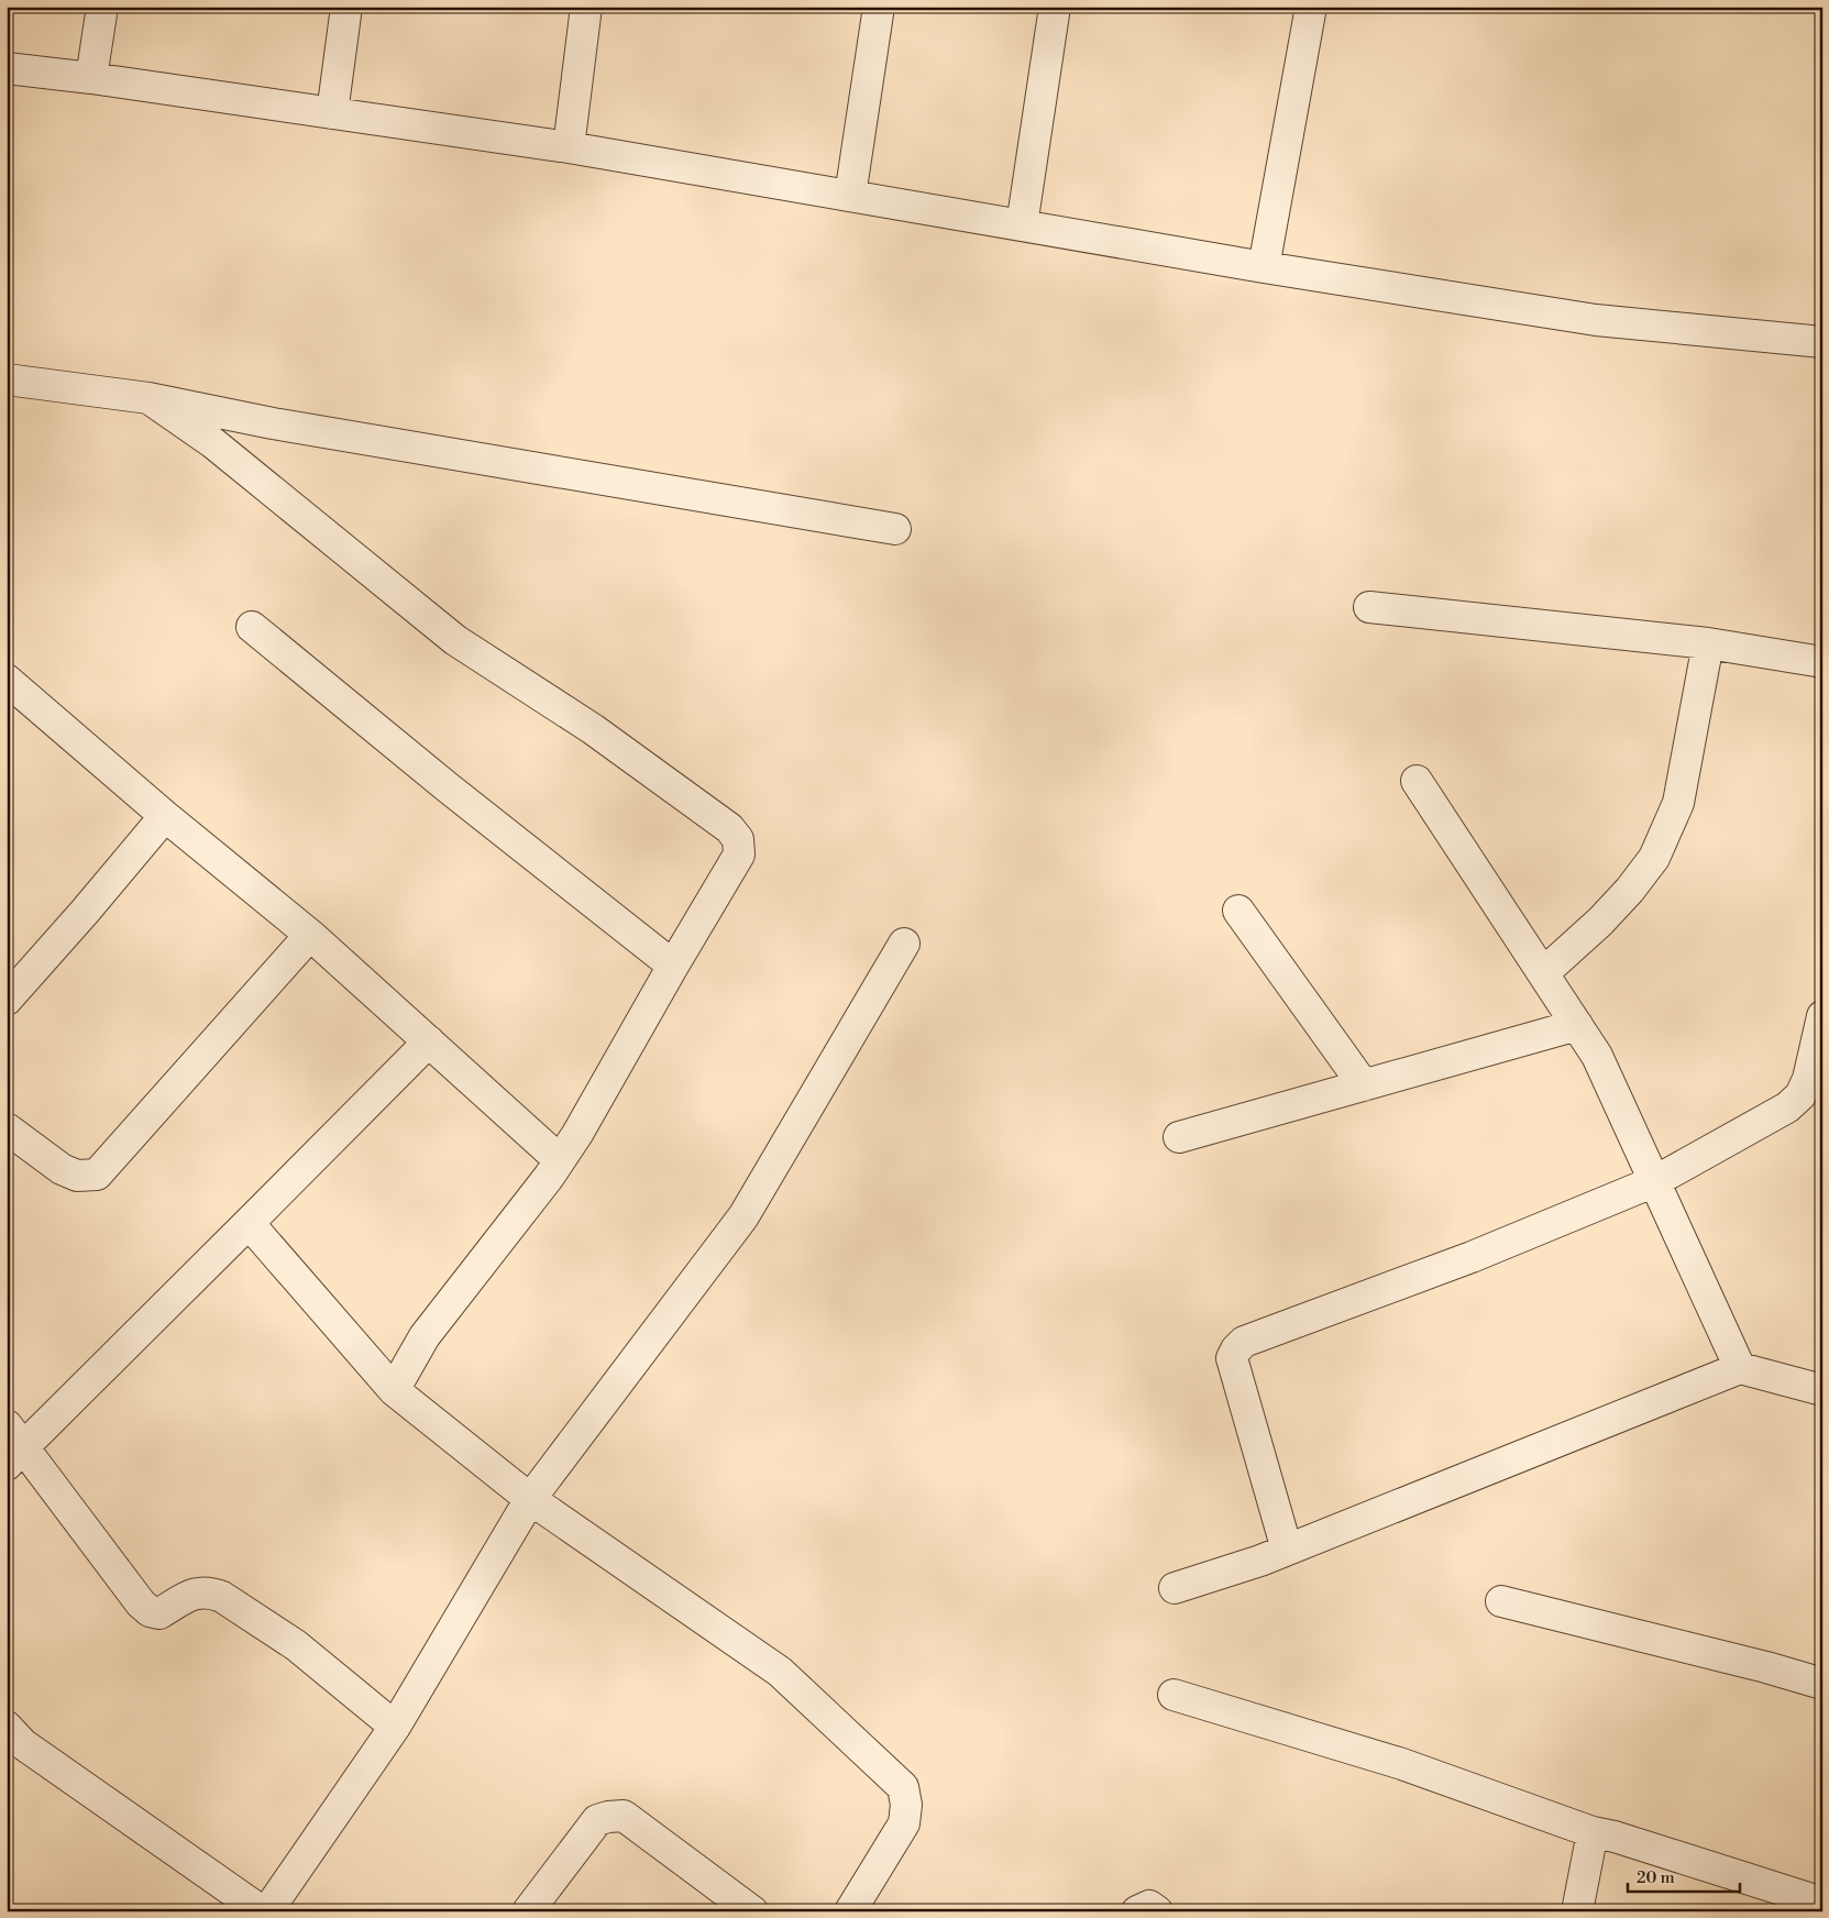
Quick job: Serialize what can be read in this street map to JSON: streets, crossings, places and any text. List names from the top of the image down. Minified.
{"scale_bar":"20 m"}
